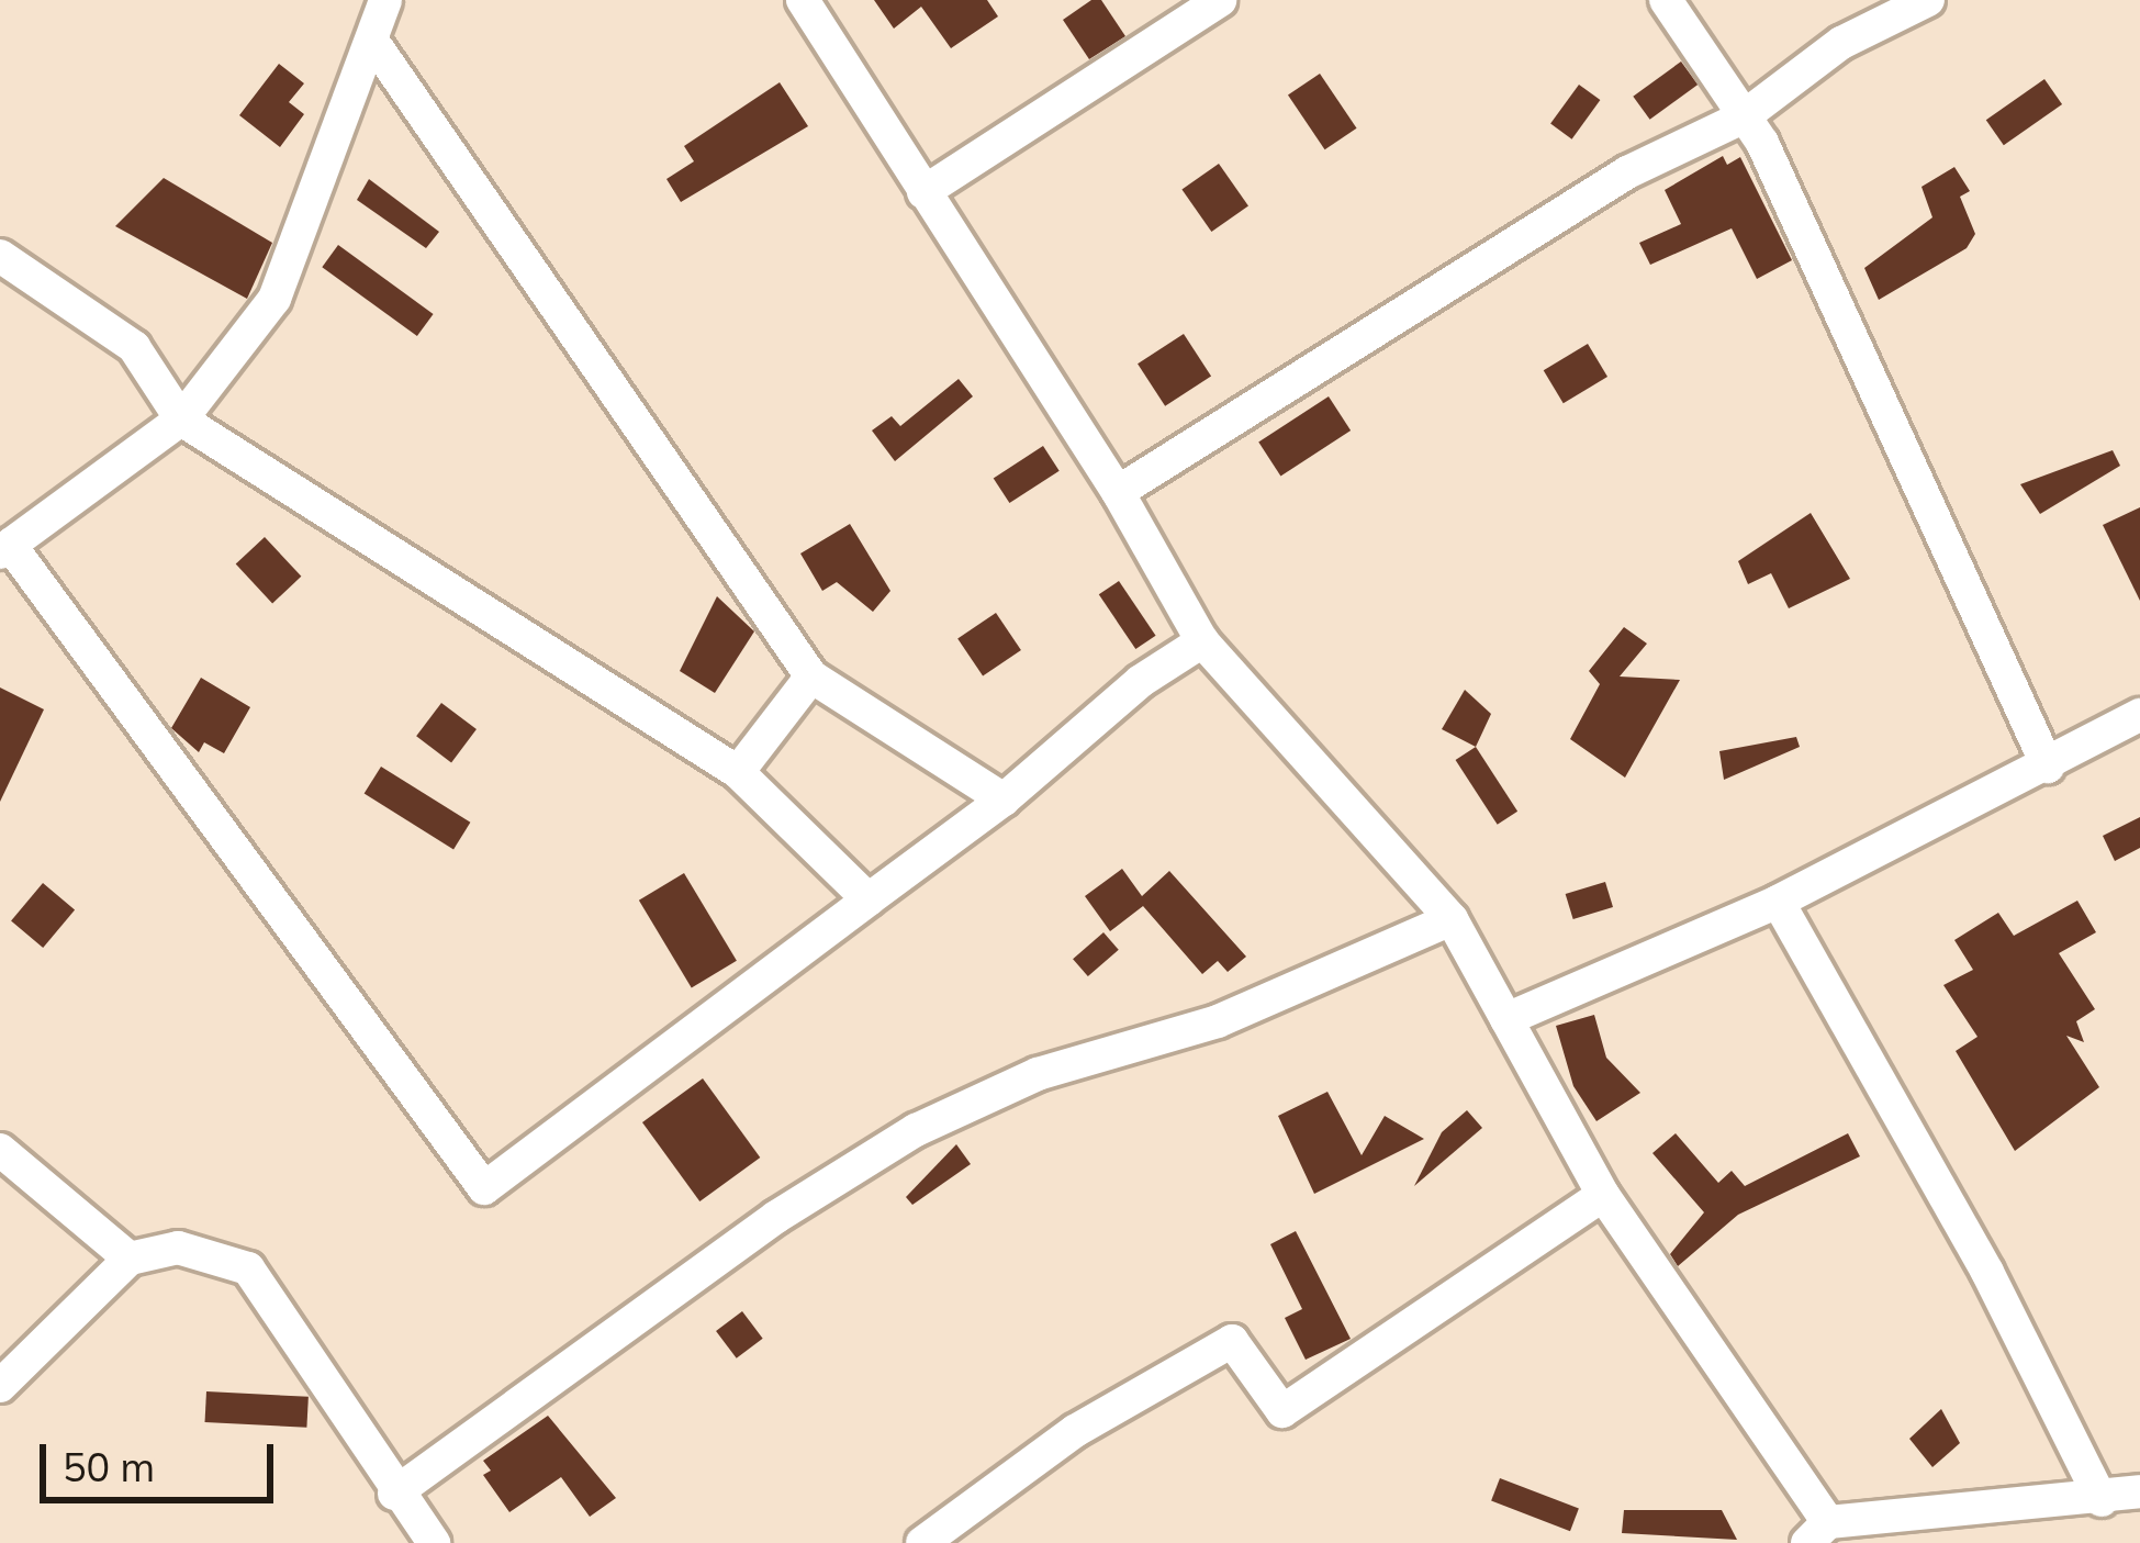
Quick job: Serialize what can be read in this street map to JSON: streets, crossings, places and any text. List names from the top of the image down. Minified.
{"scale_bar":"50 m"}
